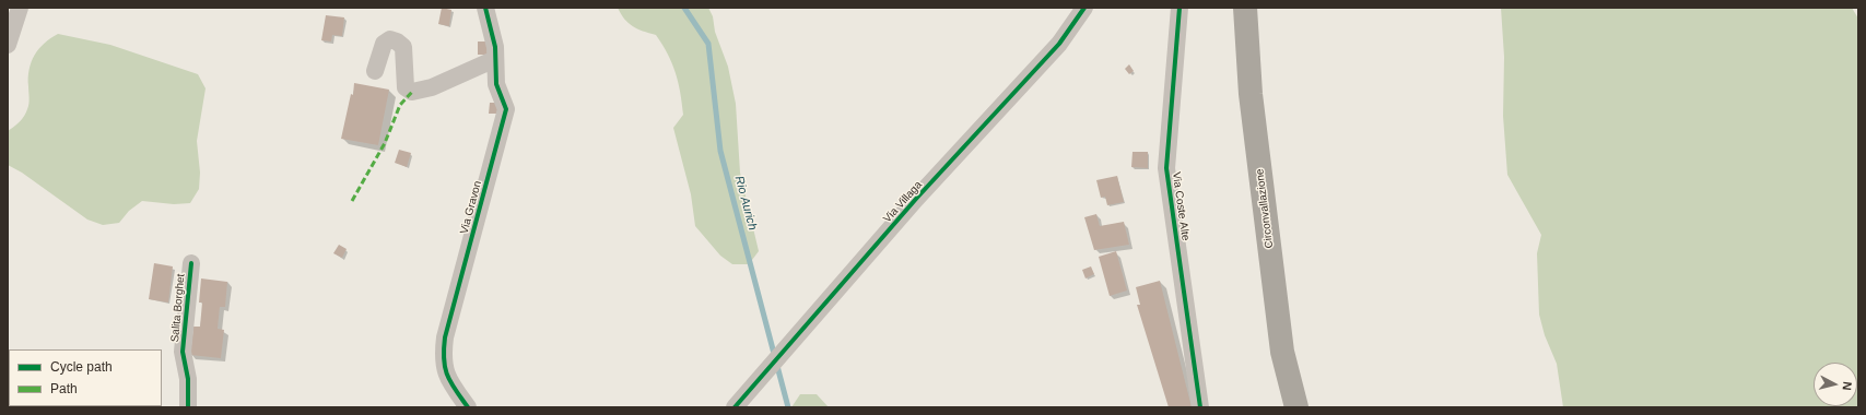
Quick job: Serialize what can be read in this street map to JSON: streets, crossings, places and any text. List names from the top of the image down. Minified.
{"streets":{"highway":["Circonvallazione"],"street":["Via Villaga","Via Coste Alte","Via Gravon","Salita Borghet"]},"water":["Rio Aurich"],"legend":["Cycle path","Path"],"north":"right"}
